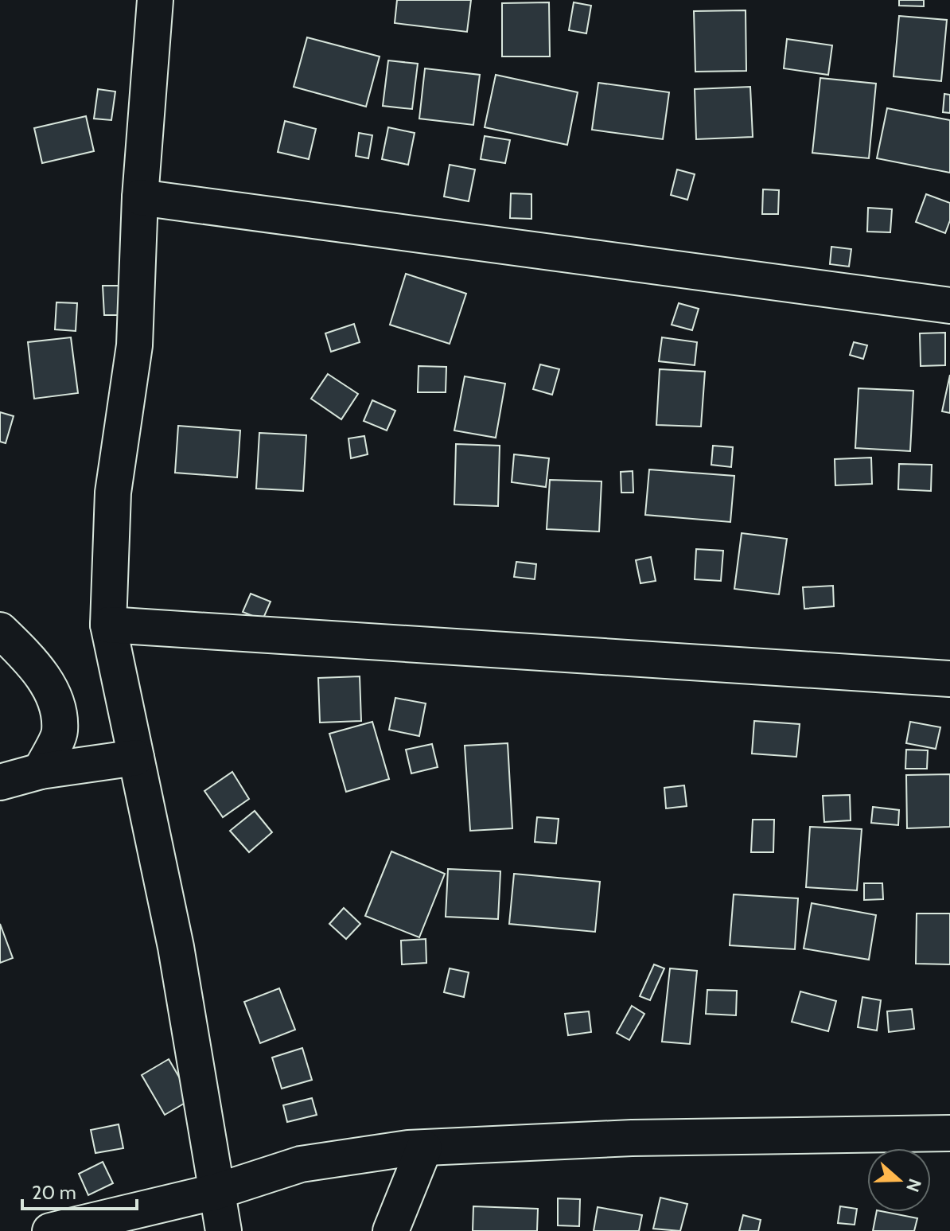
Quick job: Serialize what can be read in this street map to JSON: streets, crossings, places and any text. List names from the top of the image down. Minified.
{"scale_bar":"20 m","north":"right"}
